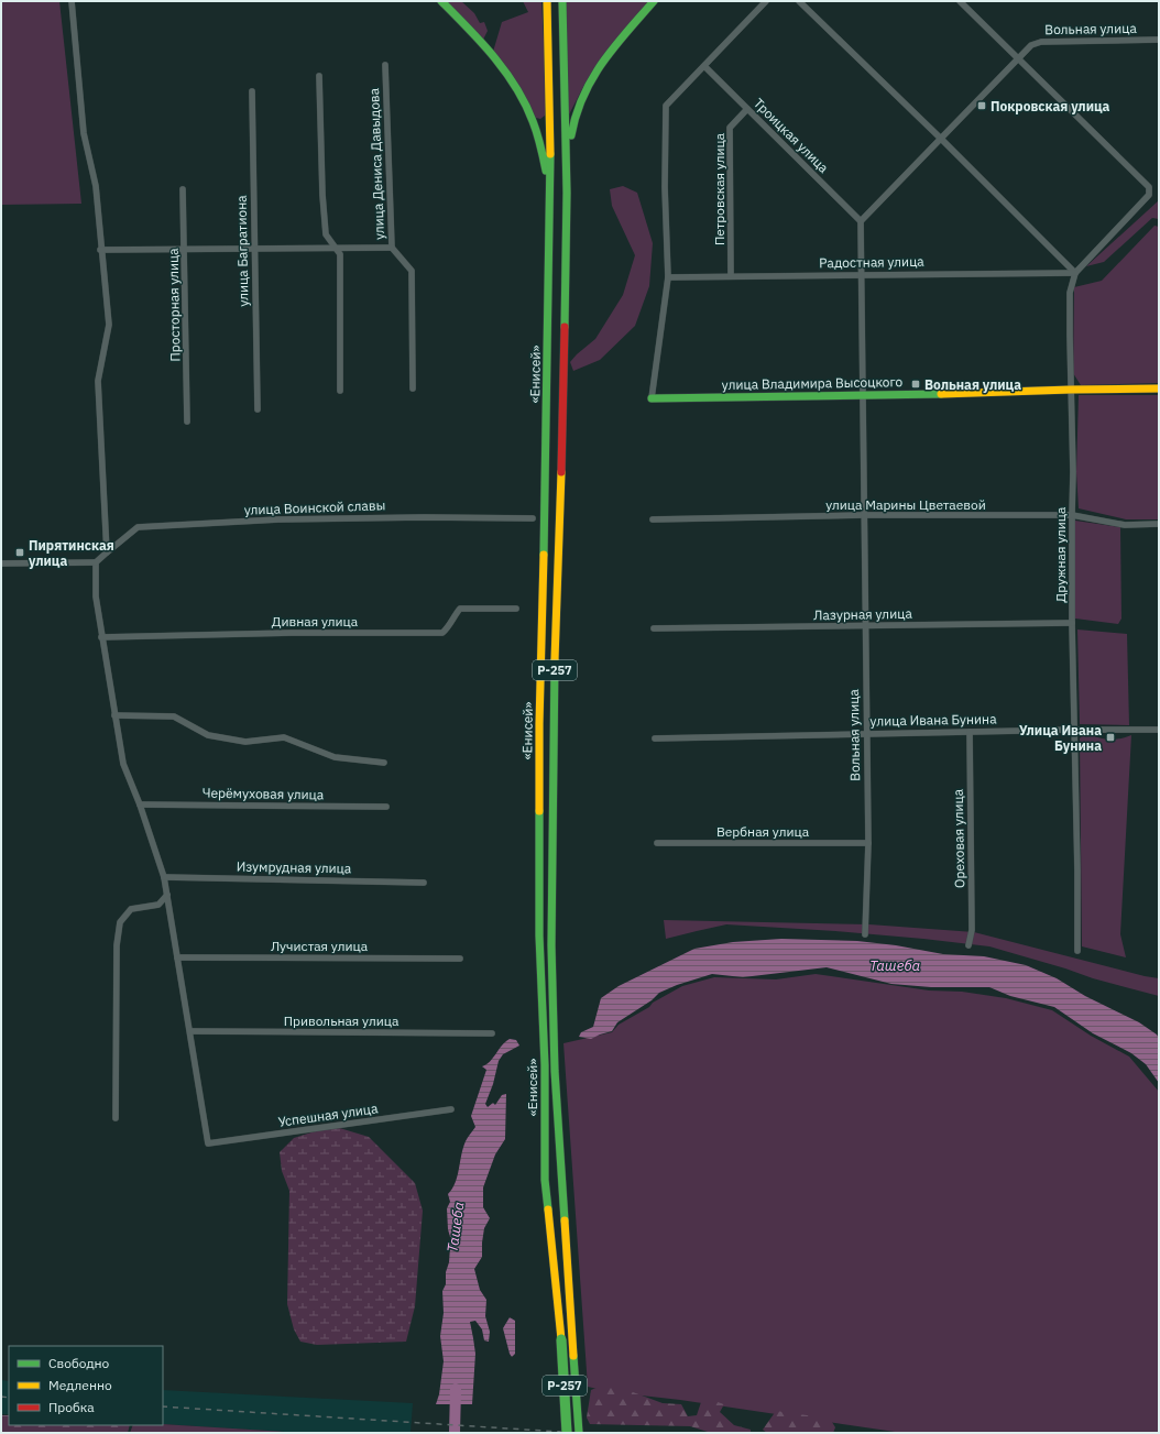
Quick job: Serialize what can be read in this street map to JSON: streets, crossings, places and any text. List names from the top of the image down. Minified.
{"streets":{"main road":["«Енисей»","улица Владимира Высоцкого","Р-257"],"street":["Вольная улица","Троицкая улица","улица Дениса Давыдова","Петровская улица","улица Багратиона","Радостная улица","Просторная улица","улица Марины Цветаевой","улица Воинской славы","Дружная улица","Лазурная улица","Дивная улица","улица Ивана Бунина","Черёмуховая улица","Вербная улица","Ореховая улица","Изумрудная улица","Лучистая улица","Привольная улица","Успешная улица"]},"crossings":[["Вольная улица","Троицкая улица"],["Вольная улица","Радостная улица"],["Вольная улица","улица Владимира Высоцкого"],["Вольная улица","улица Марины Цветаевой"],["Вольная улица","Дружная улица"],["Вольная улица","Лазурная улица"],["Вольная улица","улица Ивана Бунина"],["Вольная улица","Вербная улица"],["Троицкая улица","Петровская улица"],["Петровская улица","Радостная улица"],["Радостная улица","Дружная улица"],["улица Владимира Высоцкого","Дружная улица"],["улица Марины Цветаевой","Дружная улица"],["Дружная улица","Лазурная улица"],["Дружная улица","улица Ивана Бунина"],["улица Ивана Бунина","Ореховая улица"],["Привольная улица","Успешная улица"]],"water":["Ташеба"],"places":{"transit":["Покровская улица","Вольная улица","Пирятинская улица","Улица Ивана Бунина"]},"legend":["Свободно","Медленно","Пробка"]}
